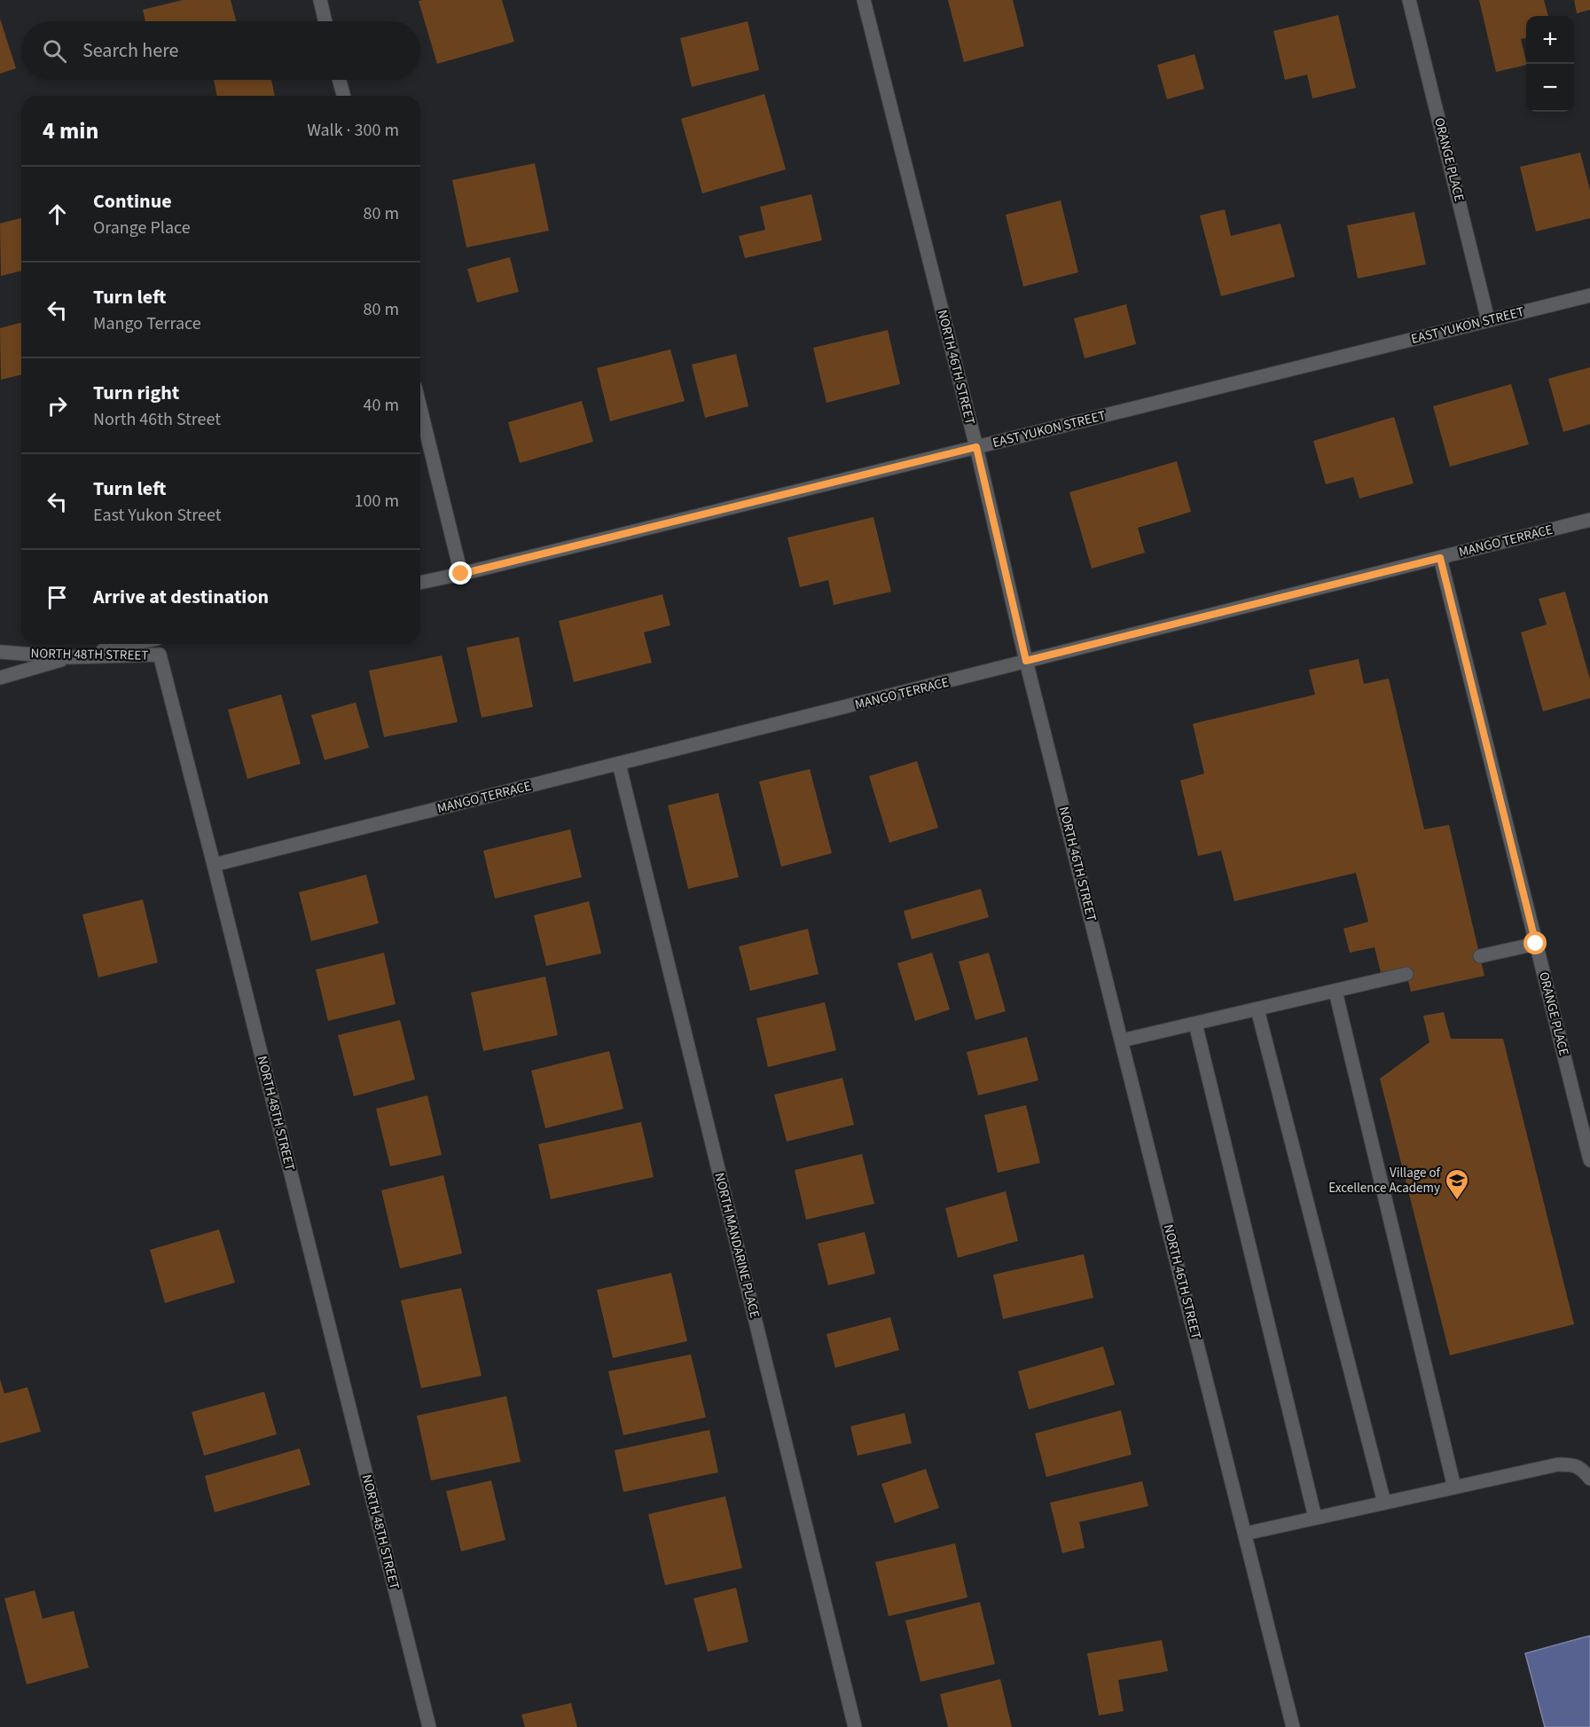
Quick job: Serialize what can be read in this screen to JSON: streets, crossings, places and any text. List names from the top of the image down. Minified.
{"streets":{"street":["ORANGE PLACE","EAST YUKON STREET","NORTH 46TH STREET","MANGO TERRACE","NORTH 48TH STREET","NORTH MANDARINE PLACE"]},"crossings":[["ORANGE PLACE","EAST YUKON STREET"],["ORANGE PLACE","MANGO TERRACE"],["EAST YUKON STREET","NORTH 46TH STREET"],["NORTH 46TH STREET","MANGO TERRACE"],["MANGO TERRACE","NORTH 48TH STREET"],["MANGO TERRACE","NORTH MANDARINE PLACE"]],"places":{"school or university":["Village of Excellence Academy"]},"page":{"map_buttons":["+","−"],"search":"Search here","heading":["4 min","Walk · 300 m"],"list":[["Continue","Orange Place","80 m"],["Turn left","Mango Terrace","80 m"],["Turn right","North 46th Street","40 m"],["Turn left","East Yukon Street","100 m"],"Arrive at destination"]}}
